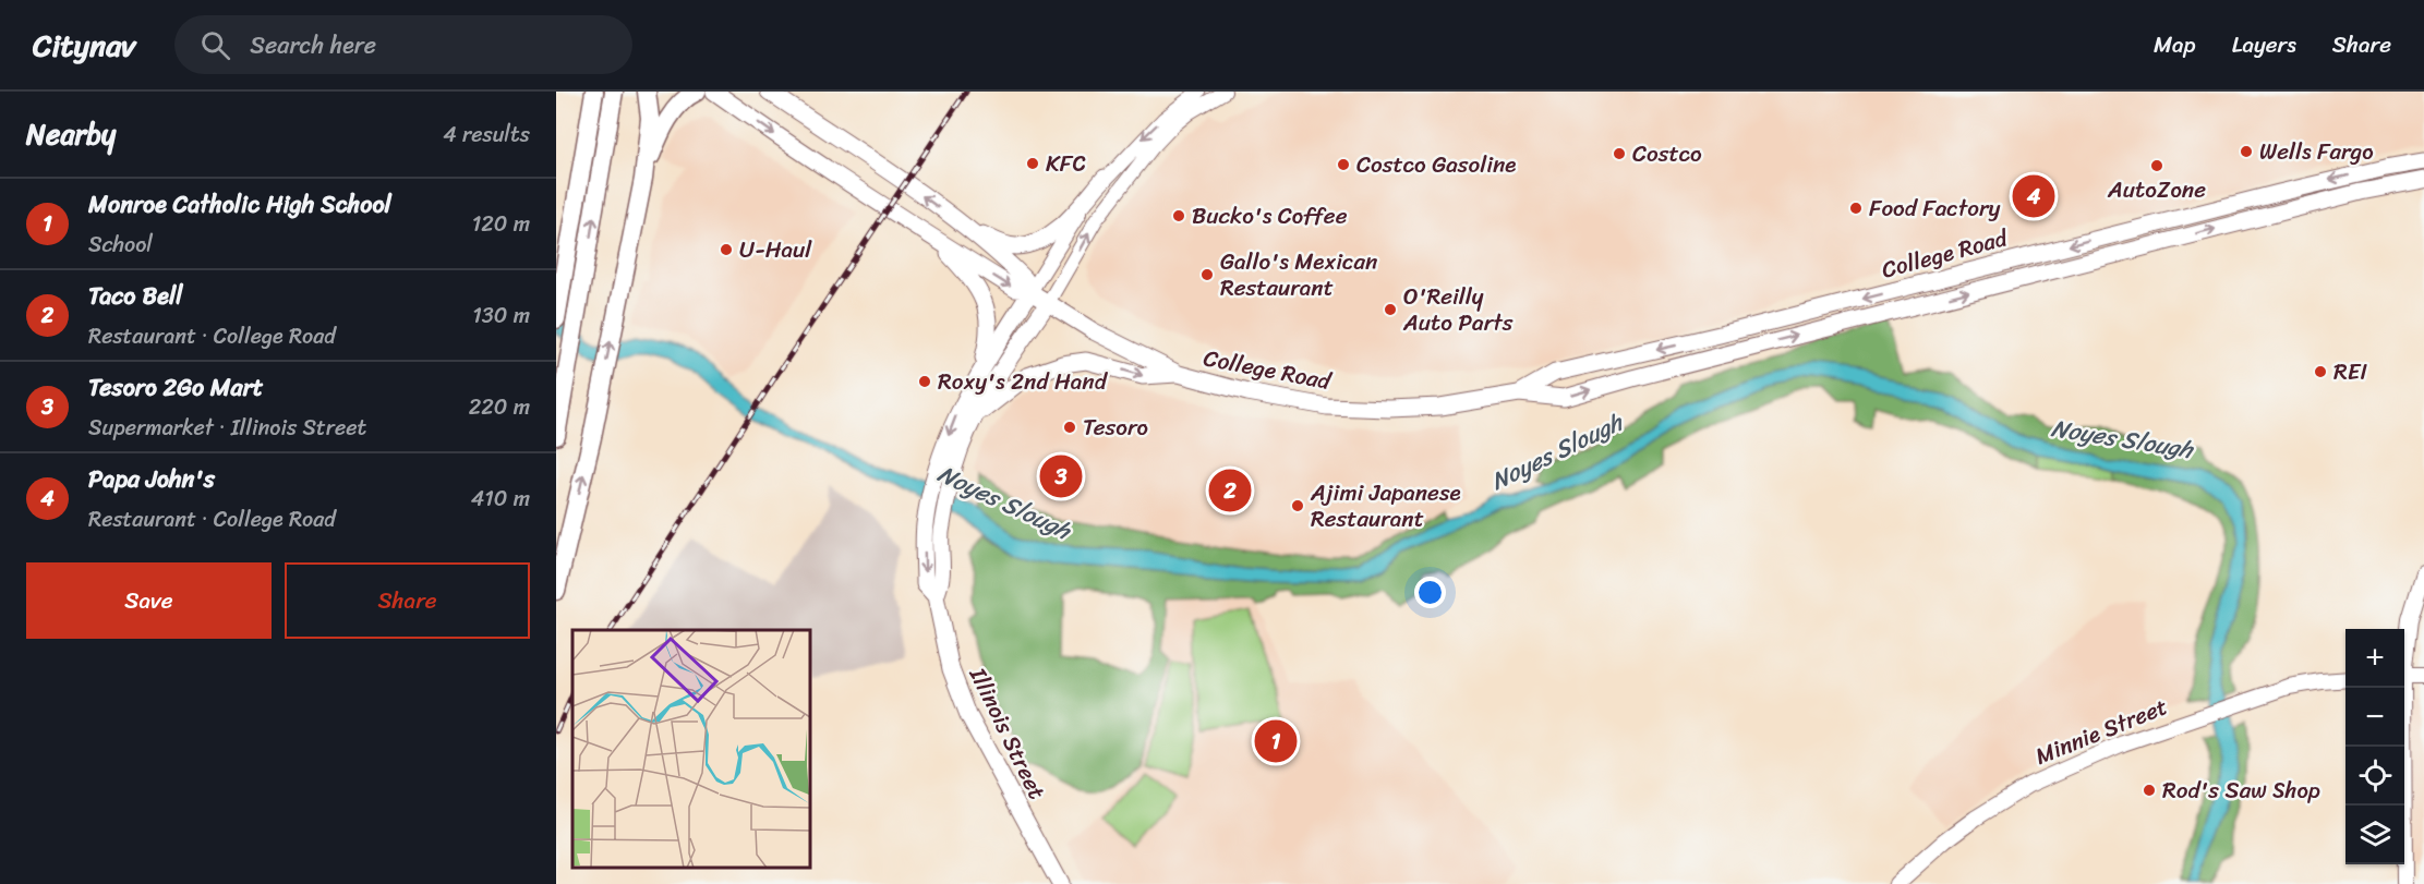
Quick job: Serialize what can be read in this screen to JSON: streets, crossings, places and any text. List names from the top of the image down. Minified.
{"streets":{"main road":["College Road","Minnie Street","Illinois Street"]},"crossings":[["College Road","Illinois Street"]],"water":["Noyes Slough"],"places":["Wells Fargo","Costco","KFC","Costco Gasoline","AutoZone","Food Factory","Bucko's Coffee","U-Haul","Gallo's Mexican Restaurant","O'Reilly Auto Parts","REI","Roxy's 2nd Hand","Tesoro","Ajimi Japanese Restaurant","Rod's Saw Shop"],"page":{"header":"Citynav","search":"Search here","nav":["Map","Layers","Share"],"heading":["Nearby","4 results"],"pins":["4","3","2","1"],"list":[{"mark":"1","name":"Monroe Catholic High School","note":"School","value":"120 m"},{"mark":"2","name":"Taco Bell","note":"Restaurant · College Road","value":"130 m"},{"mark":"3","name":"Tesoro 2Go Mart","note":"Supermarket · Illinois Street","value":"220 m"},{"mark":"4","name":"Papa John's","note":"Restaurant · College Road","value":"410 m"}],"buttons":["Save","Share"],"map_buttons":["+","−"]}}
